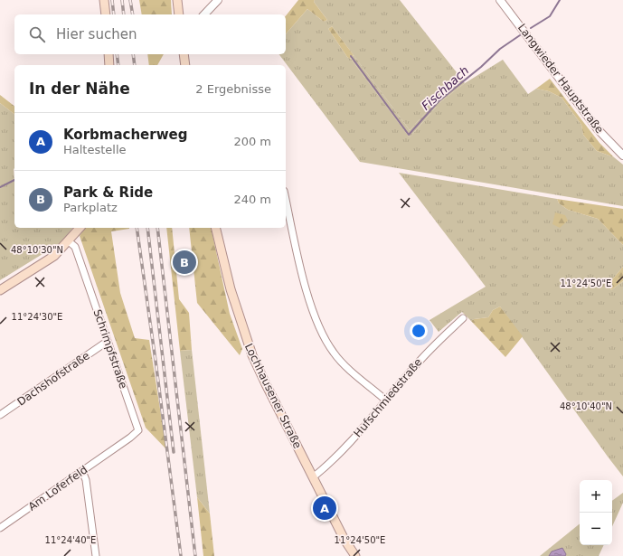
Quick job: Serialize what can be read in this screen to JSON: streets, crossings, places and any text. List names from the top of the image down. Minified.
{"streets":{"main road":["Lochhausener Straße"],"street":["Langwieder Hauptstraße","Schrimpfstraße","Dachshofstraße","Hufschmiedstraße","Am Loferfeld"]},"crossings":[["Schrimpfstraße","Dachshofstraße"],["Schrimpfstraße","Am Loferfeld"],["Lochhausener Straße","Hufschmiedstraße"]],"water":["Fischbach"],"page":{"search":"Hier suchen","heading":["In der Nähe","2 Ergebnisse"],"list":[{"mark":"A","name":"Korbmacherweg","note":"Haltestelle","value":"200 m"},{"mark":"B","name":"Park & Ride","note":"Parkplatz","value":"240 m"}],"pins":["B","A"],"map_buttons":["+","−"]},"coordinates":["48°10'30\"N","11°24'50\"E","11°24'30\"E","48°10'40\"N","11°24'40\"E"]}
